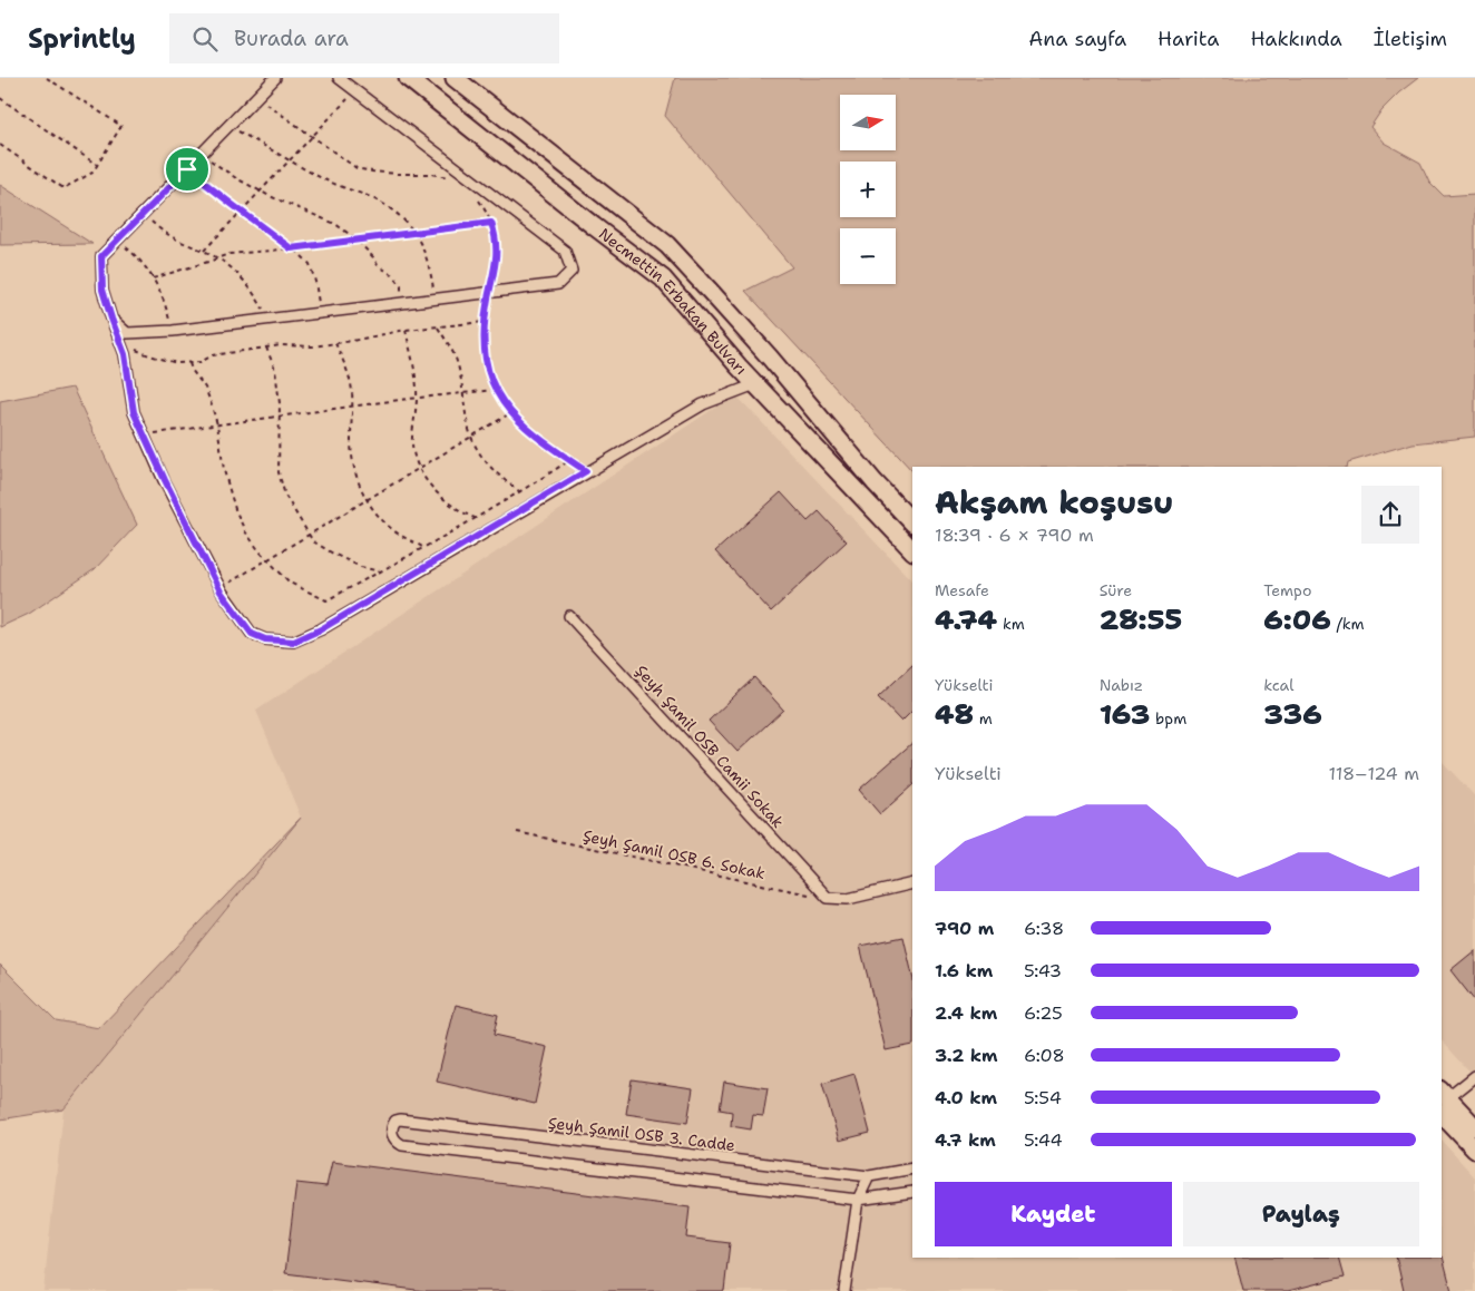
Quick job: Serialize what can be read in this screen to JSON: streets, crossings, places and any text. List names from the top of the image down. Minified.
{"streets":{"main road":["Necmettin Erbakan Bulvarı"],"street":["Şeyh Şamil OSB Camii Sokak","Şeyh Şamil OSB 3. Cadde"],"path":["Şeyh Şamil OSB 6. Sokak"]},"crossings":[["Şeyh Şamil OSB Camii Sokak","Şeyh Şamil OSB 6. Sokak"]],"north":"right","page":{"header":"Sprintly","search":"Burada ara","nav":["Ana sayfa","Harita","Hakkında","İletişim"],"map_buttons":["+","−"],"heading":["Akşam koşusu","18:39 · 6 × 790 m"],"stats":[["Mesafe","4.74 km"],["Süre","28:55"],["Tempo","6:06 /km"],["Yükselti","48 m"],["Nabız","163 bpm"],["kcal","336"]],"chart":["Yükselti","118–124 m"],"list":[{"name":"790 m","note":"6:38"},{"name":"1.6 km","note":"5:43"},{"name":"2.4 km","note":"6:25"},{"name":"3.2 km","note":"6:08"},{"name":"4.0 km","note":"5:54"},{"name":"4.7 km","note":"5:44"}],"buttons":["Kaydet","Paylaş"]}}
